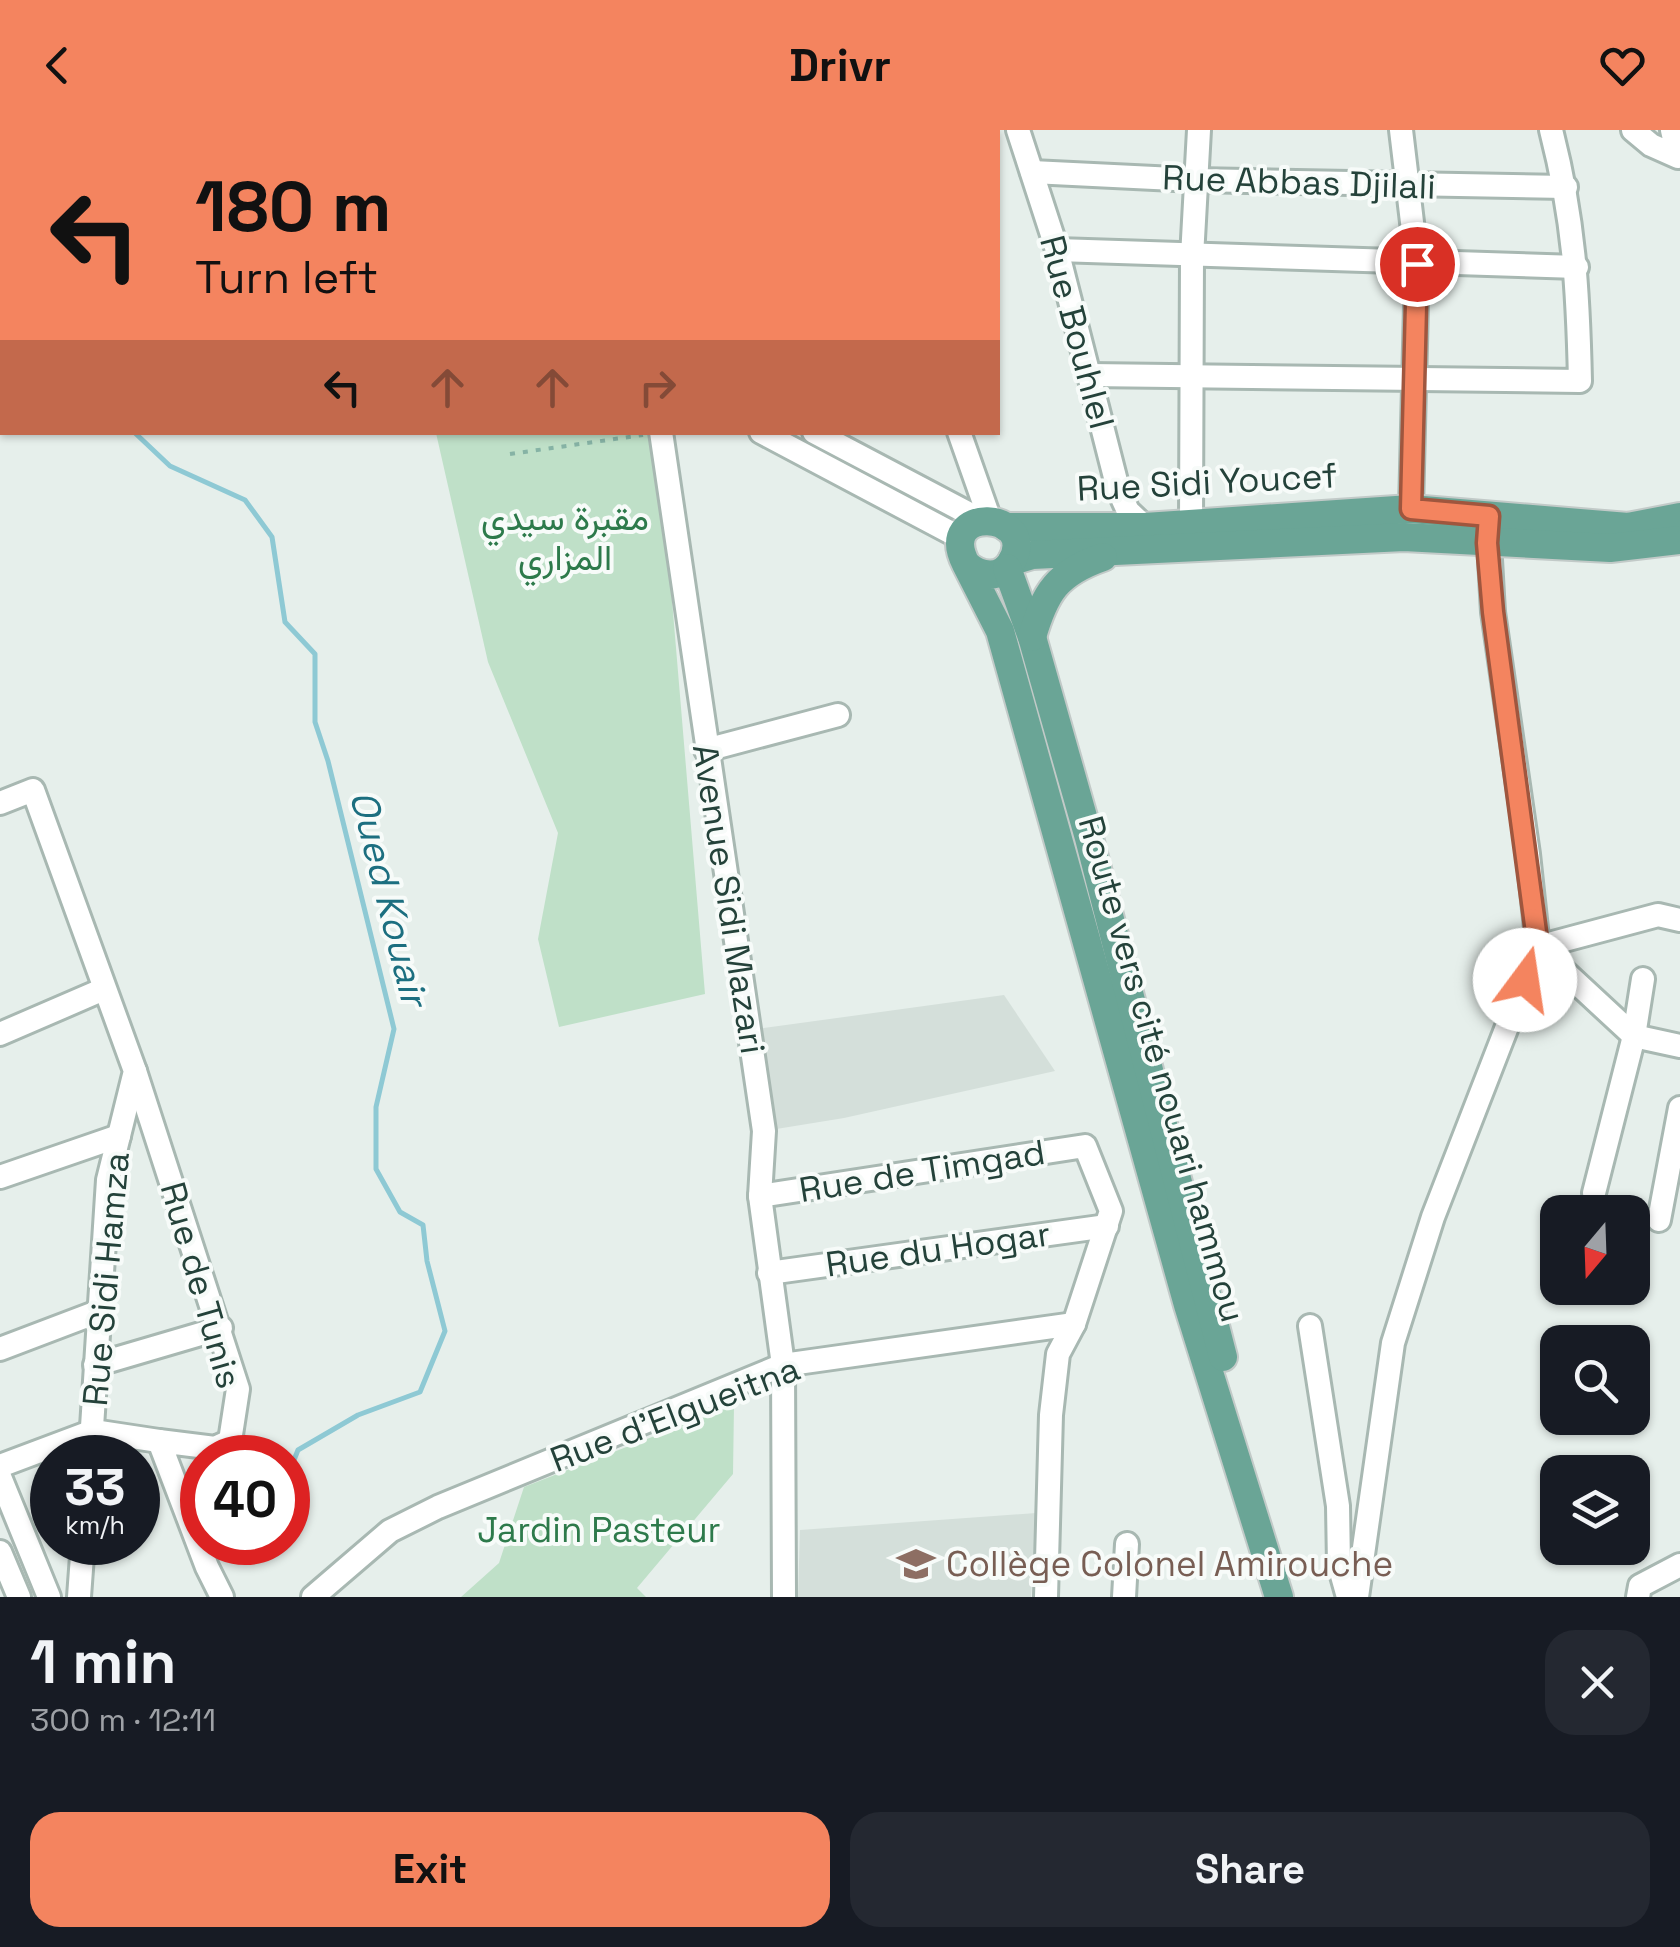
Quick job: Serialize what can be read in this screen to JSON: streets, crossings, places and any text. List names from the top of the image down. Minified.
{"streets":{"main road":["Rue Sidi Youcef","Route vers cité nouari hammou"],"street":["Rue Abbas Djilali","Rue Bouhlel","Avenue Sidi Mazari","Rue de Timgad","Rue du Hogar","Rue Sidi Hamza","Rue de Tunis","Rue d'Elgueitna"]},"crossings":[["Rue Abbas Djilali","Rue Bouhlel"],["Rue Bouhlel","Rue Sidi Youcef"],["Rue Sidi Youcef","Route vers cité nouari hammou"],["Avenue Sidi Mazari","Rue de Timgad"],["Avenue Sidi Mazari","Rue du Hogar"],["Avenue Sidi Mazari","Rue d'Elgueitna"],["Rue de Timgad","Rue du Hogar"],["Rue Sidi Hamza","Rue de Tunis"]],"water":["Oued Kouair"],"parks":["مقبرة سيدي المزاري","Jardin Pasteur"],"places":{"school or university":["Collège Colonel Amirouche"]},"north":"bottom","page":{"header":"Drivr","turn":["180 m","Turn left"],"speed":"33 km/h","limit":"40","heading":["1 min","300 m · 12:11"],"buttons":["Exit","Share"]}}
